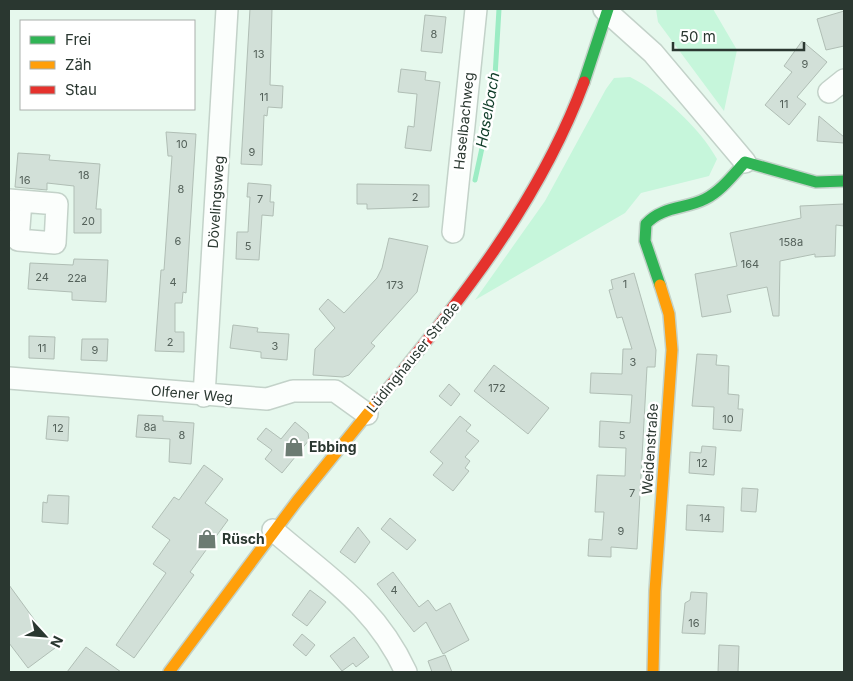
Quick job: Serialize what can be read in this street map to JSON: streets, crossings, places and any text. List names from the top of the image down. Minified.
{"streets":{"street":["Haselbachweg","Dövelingsweg","Lüdinghauser Straße","Olfener Weg","Weidenstraße"]},"crossings":[["Dövelingsweg","Olfener Weg"],["Lüdinghauser Straße","Olfener Weg"],["Lüdinghauser Straße","Weidenstraße"]],"water":["Haselbach"],"places":{"shop":["Ebbing","Rüsch"]},"house_numbers":["8","13","9","11","11","10","9","18","16","8","2","7","20","6","158a","5","164","24","22a","4","1","173","2","3","11","9","3","172","10","8a","12","8","5","12","7","14","9","4","16"],"legend":["Frei","Zäh","Stau"],"scale_bar":"50 m","north":"bottom right"}
